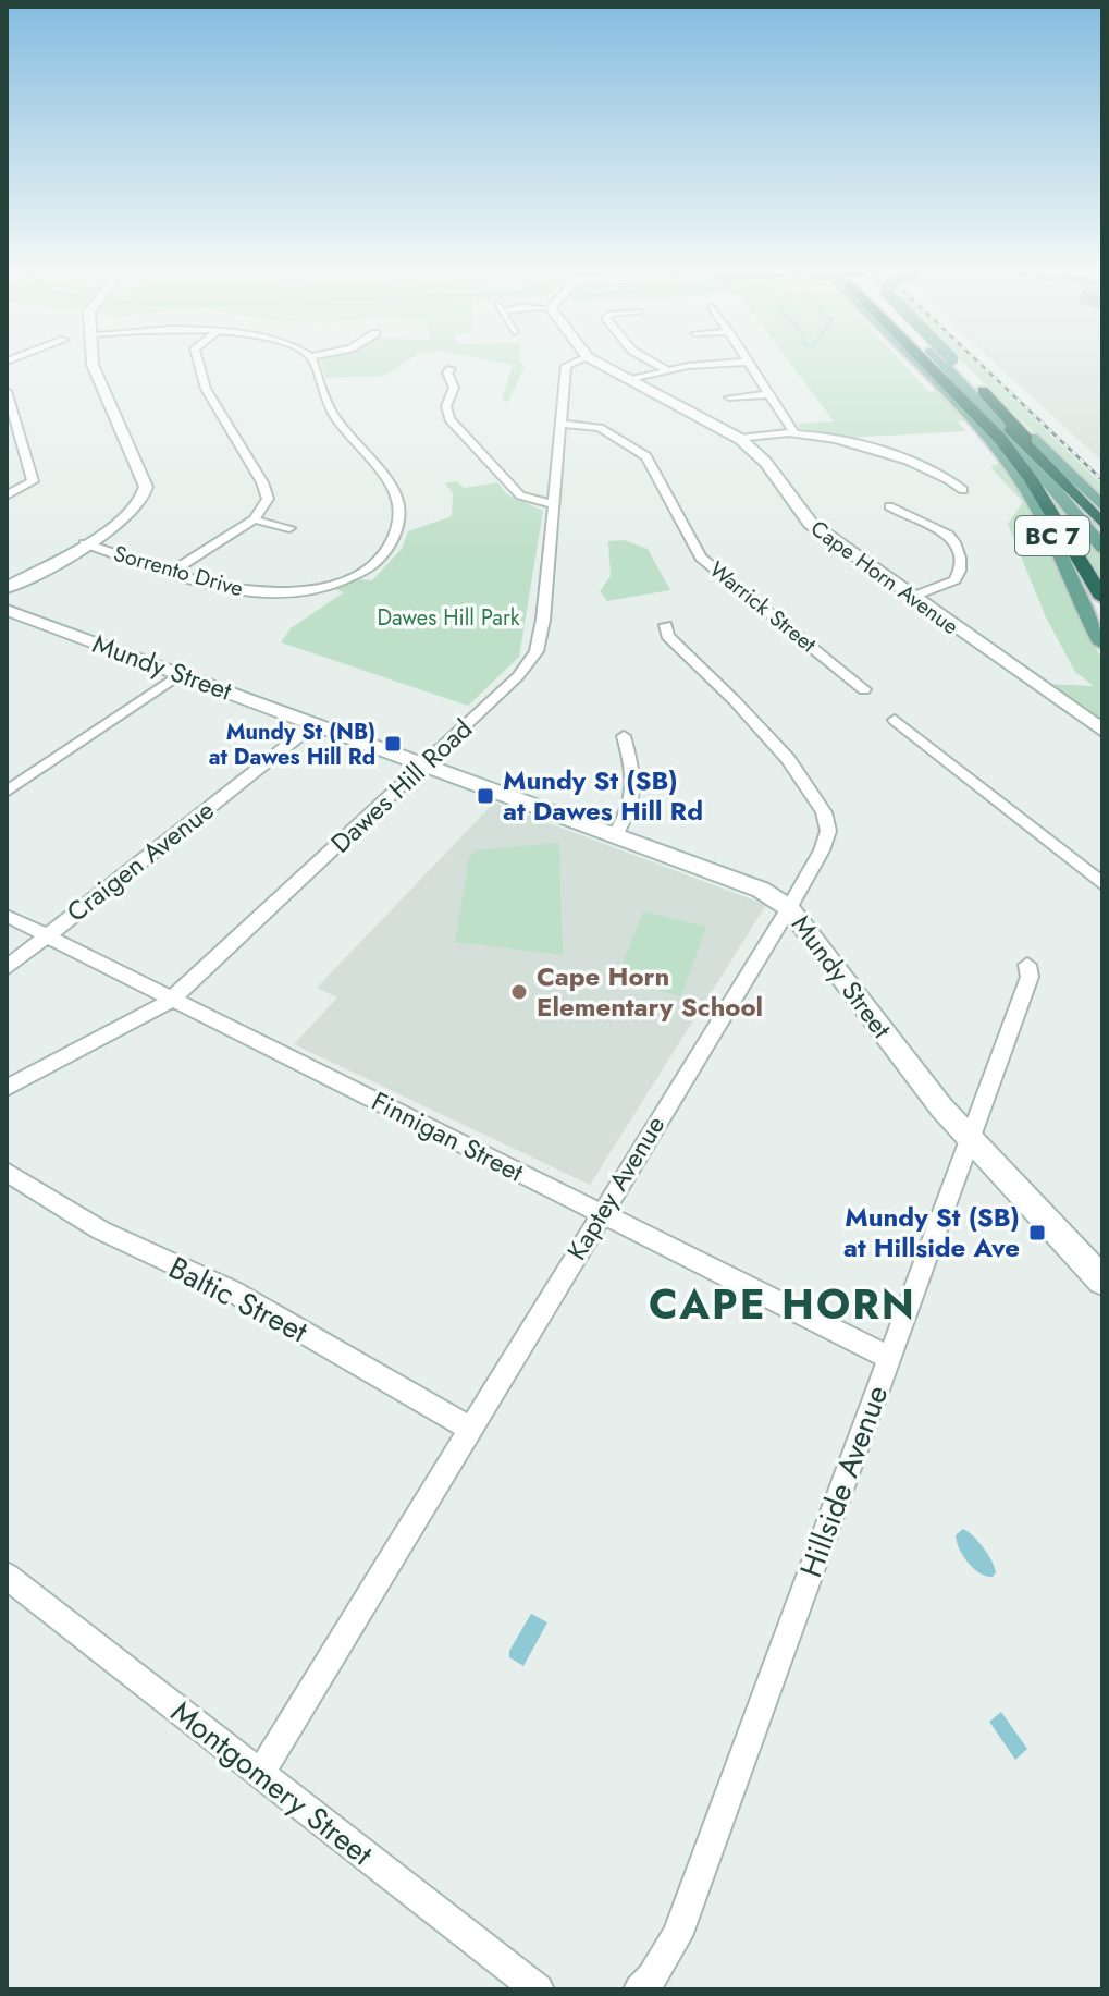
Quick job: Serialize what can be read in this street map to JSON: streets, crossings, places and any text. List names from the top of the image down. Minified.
{"streets":{"main road":["BC 7"],"street":["Sorrento Drive","Cape Horn Avenue","Warrick Street","Mundy Street","Dawes Hill Road","Craigen Avenue","Finnigan Street","Kaptey Avenue","Baltic Street","Hillside Avenue","Montgomery Street"]},"crossings":[["Warrick Street","Dawes Hill Road"],["Mundy Street","Dawes Hill Road"],["Mundy Street","Craigen Avenue"],["Mundy Street","Kaptey Avenue"],["Mundy Street","Hillside Avenue"],["Dawes Hill Road","Finnigan Street"],["Craigen Avenue","Finnigan Street"],["Finnigan Street","Kaptey Avenue"],["Finnigan Street","Hillside Avenue"],["Kaptey Avenue","Baltic Street"],["Kaptey Avenue","Montgomery Street"]],"districts":["CAPE HORN"],"parks":["Dawes Hill Park"],"places":{"transit":["Mundy St (NB) at Dawes Hill Rd","Mundy St (SB) at Dawes Hill Rd","Mundy St (SB) at Hillside Ave"],"other":["Cape Horn Elementary School"]}}
